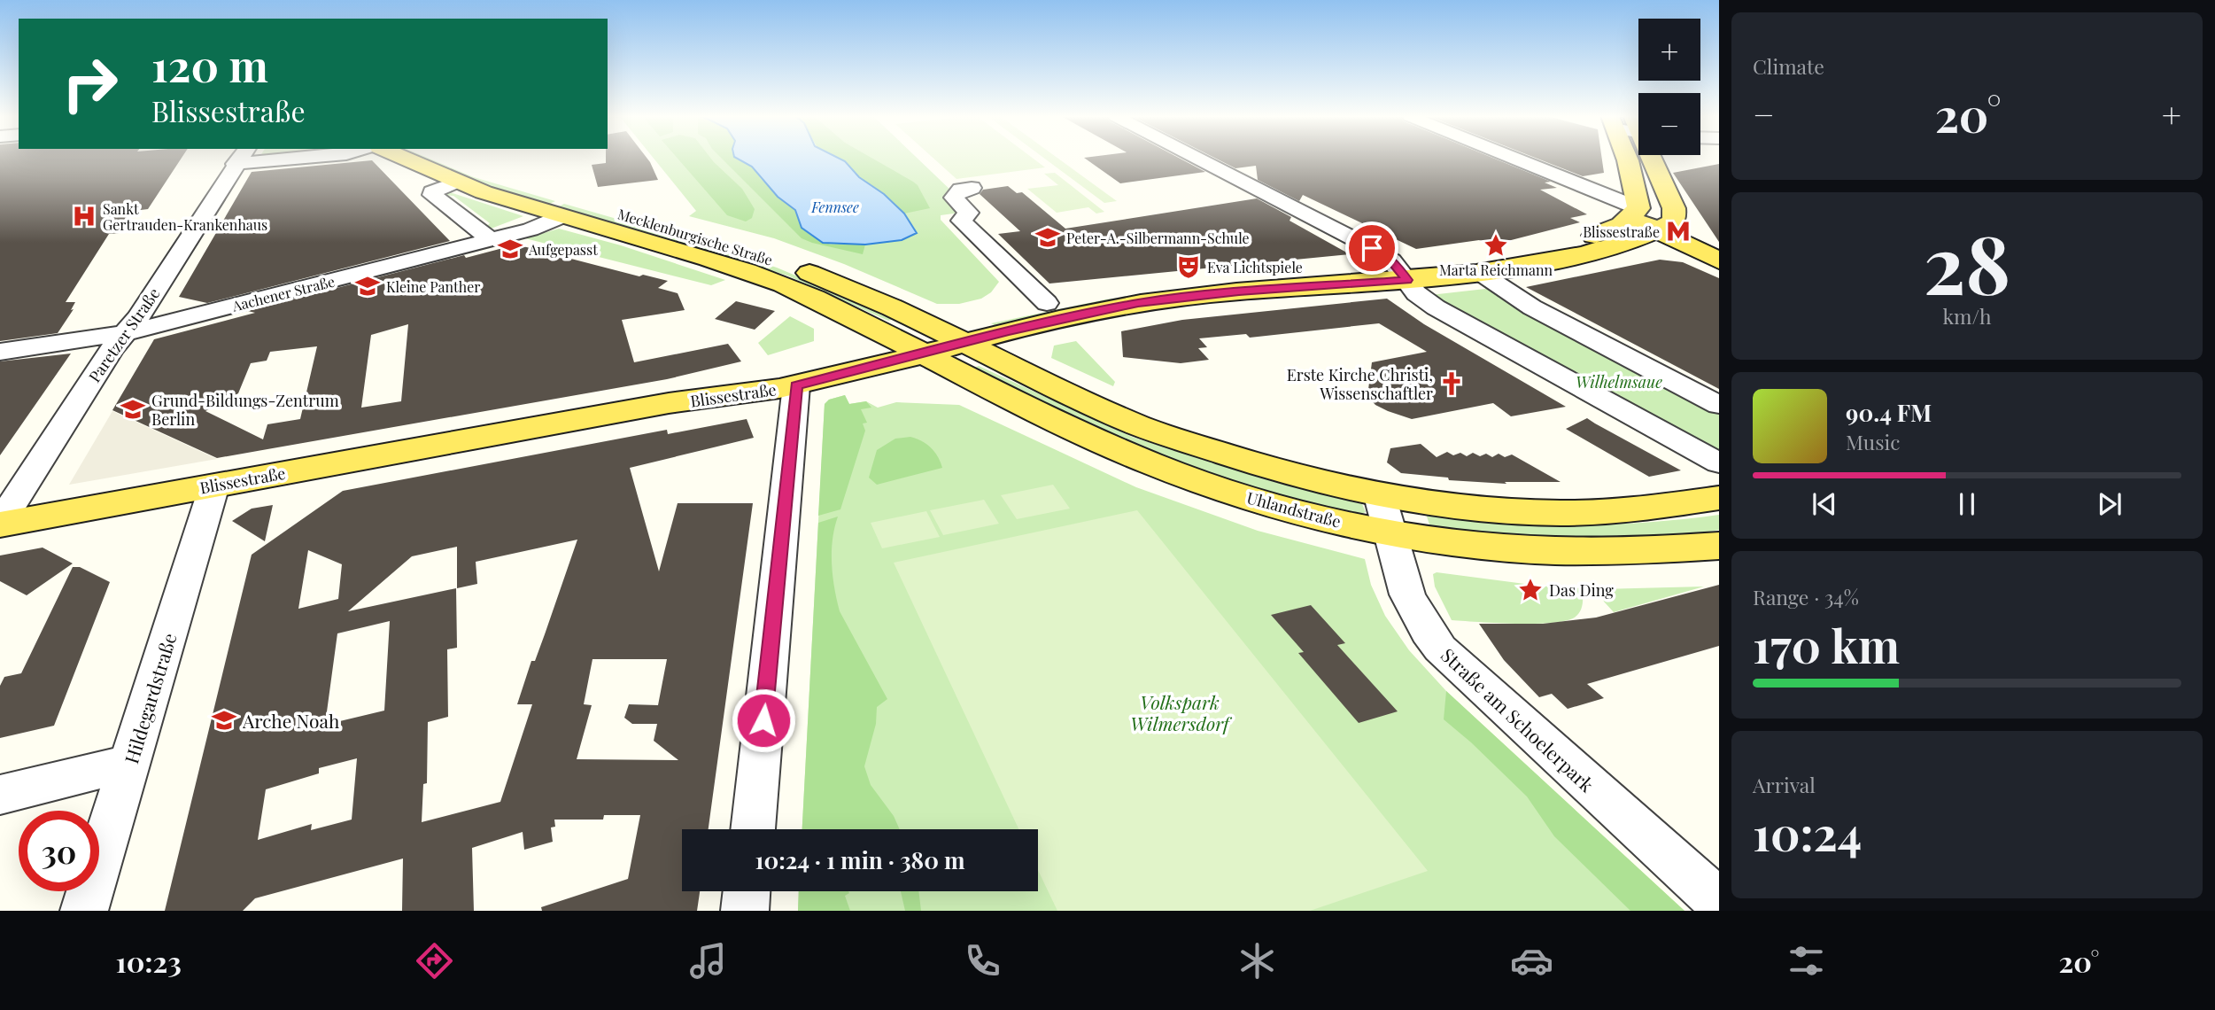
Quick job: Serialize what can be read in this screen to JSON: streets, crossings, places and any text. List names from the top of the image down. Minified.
{"streets":{"main road":["Mecklenburgische Straße","Blissestraße","Uhlandstraße"],"street":["Aachener Straße","Paretzer Straße","Hildegardstraße","Straße am Schoelerpark"]},"crossings":[["Mecklenburgische Straße","Aachener Straße"],["Mecklenburgische Straße","Blissestraße"],["Mecklenburgische Straße","Uhlandstraße"],["Aachener Straße","Paretzer Straße"],["Paretzer Straße","Blissestraße"],["Blissestraße","Uhlandstraße"],["Blissestraße","Hildegardstraße"],["Uhlandstraße","Straße am Schoelerpark"]],"water":["Fennsee"],"parks":["Wilhelmsaue","Volkspark Wilmersdorf"],"places":{"hospital":["Sankt Gertrauden-Krankenhaus"],"metro station":["Blissestraße"],"school or university":["Peter-A.-Silbermann-Schule","Aufgepasst","Kleine Panther","Grund-Bildungs-Zentrum Berlin","Arche Noah"],"place":["Marta Reichmann","Das Ding"],"theatre":["Eva Lichtspiele"],"church":["Erste Kirche Christi, Wissenschaftler"]},"page":{"tile":["Climate",["28","km/h"],["Range · 34%","170 km"],["Arrival","10:24"]],"map_buttons":["+","−"],"turn":["120 m","Blissestraße"],"heat":["−","20°","+"],"song":["90.4 FM","Music"],"limit":"30","trip":"10:24 · 1 min · 380 m","tabs":["10:23","20°"]}}
